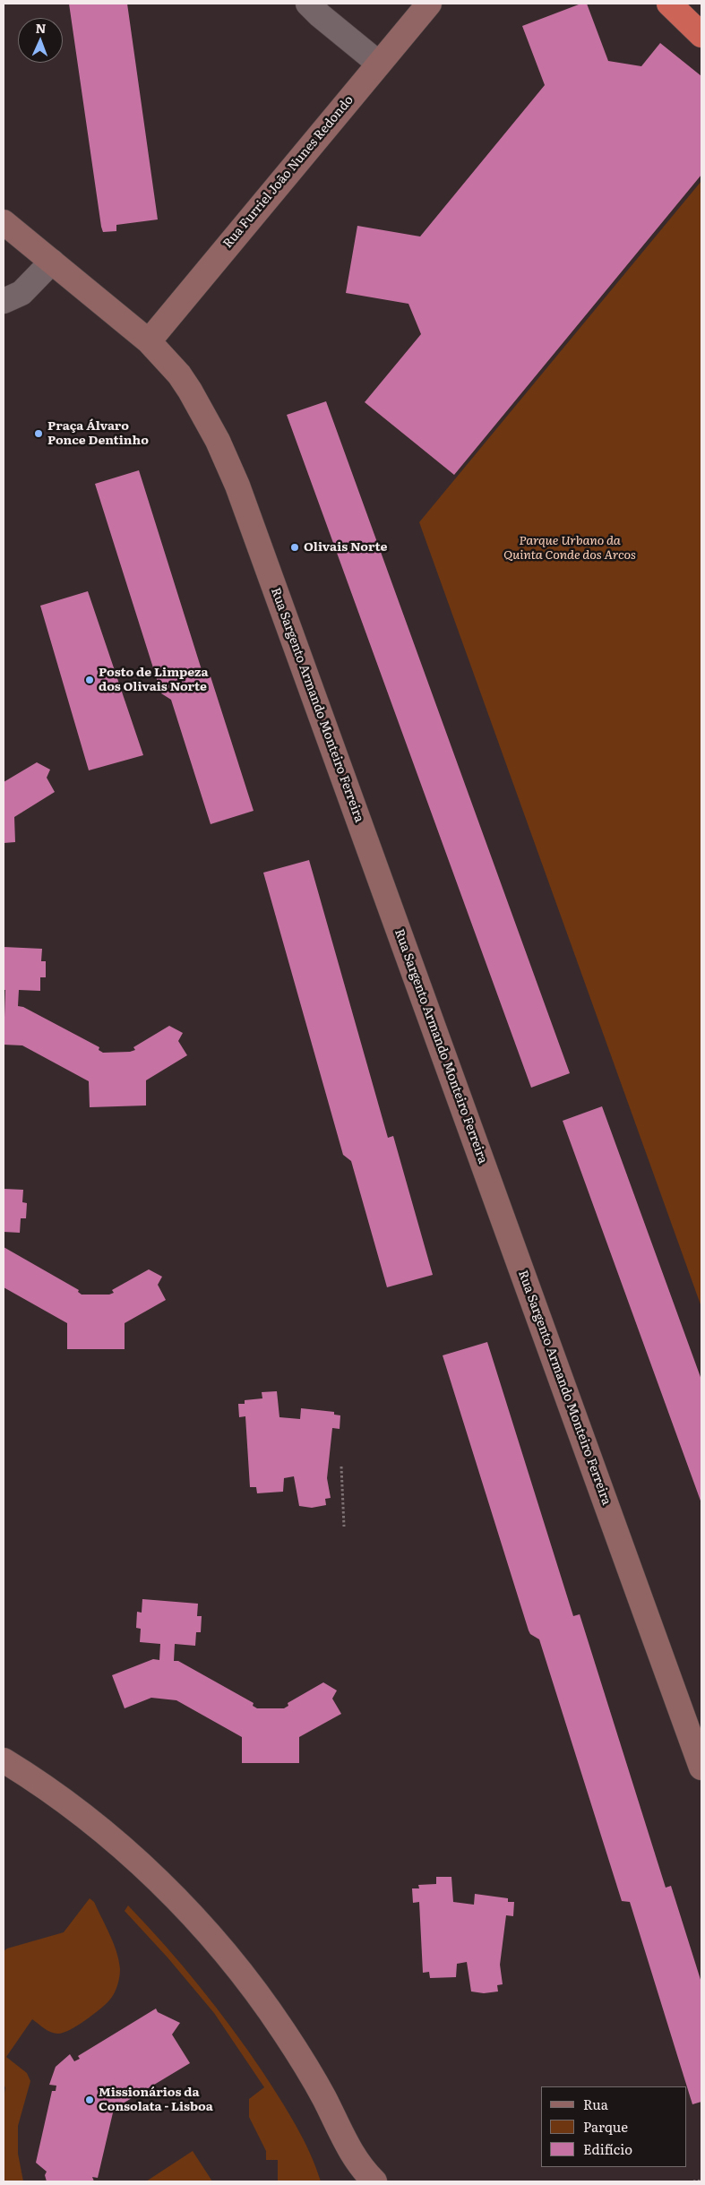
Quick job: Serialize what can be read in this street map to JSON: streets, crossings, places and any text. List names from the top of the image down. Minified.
{"streets":{"street":["Rua Furriel João Nunes Redondo","Rua Sargento Armando Monteiro Ferreira"]},"crossings":[["Rua Furriel João Nunes Redondo","Rua Sargento Armando Monteiro Ferreira"]],"parks":["Parque Urbano da Quinta Conde dos Arcos"],"places":["Praça Álvaro Ponce Dentinho","Olivais Norte","Posto de Limpeza dos Olivais Norte","Missionários da Consolata - Lisboa"],"legend":["Rua","Parque","Edifício"],"north":"top"}
